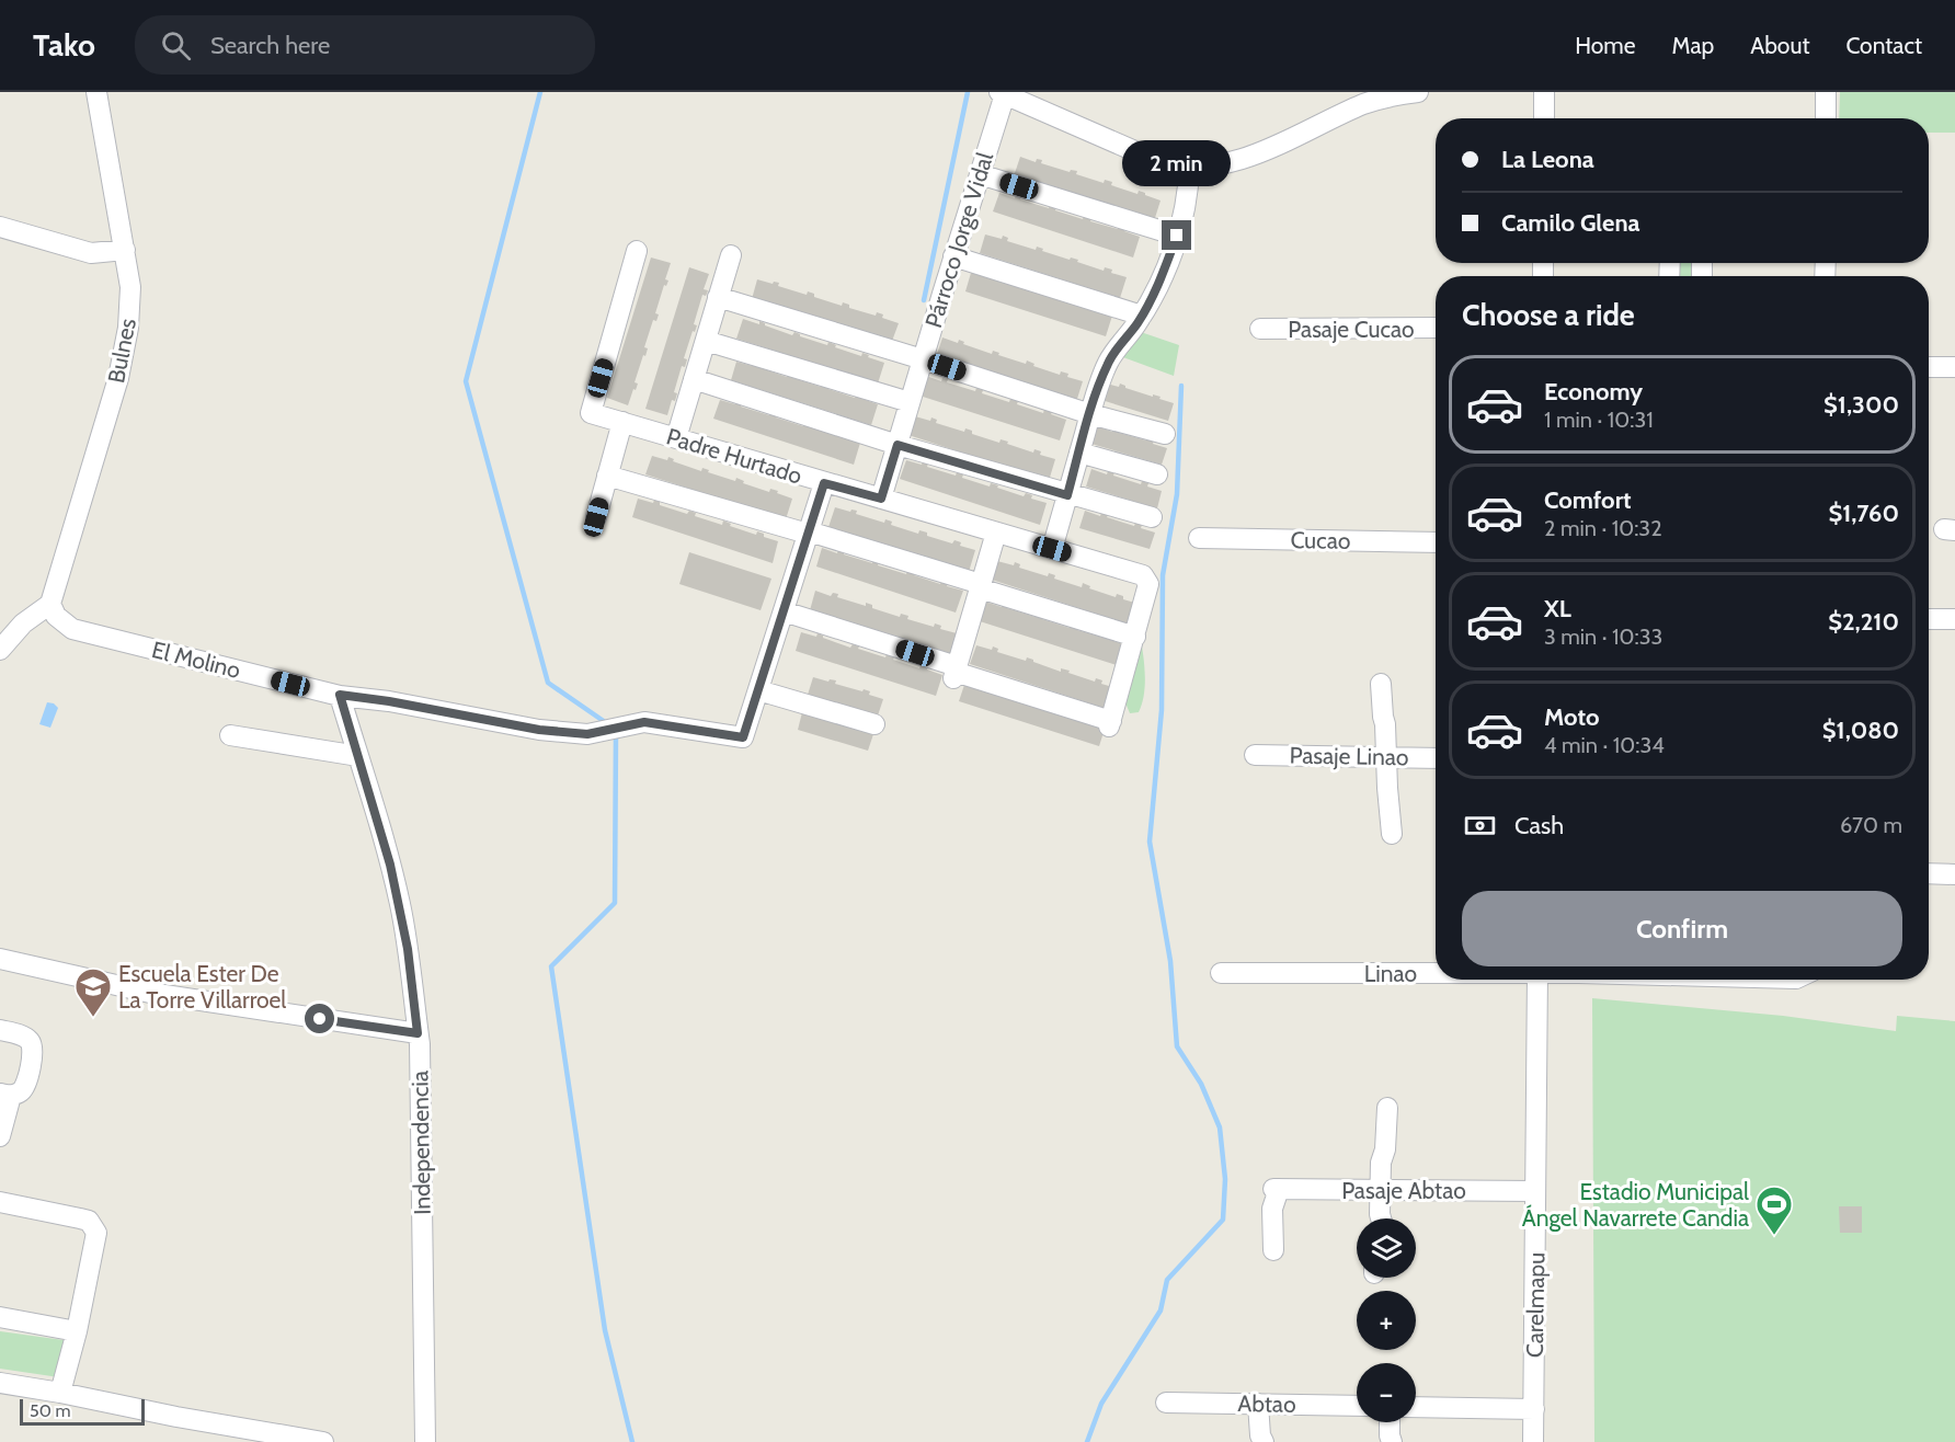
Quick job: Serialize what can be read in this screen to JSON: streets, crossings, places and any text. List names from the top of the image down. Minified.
{"streets":{"street":["Párroco Jorge Vidal","Pasaje Cucao","Bulnes","Padre Hurtado","Cucao","El Molino","Pasaje Linao","Linao","Independencia","Pasaje Abtao","Carelmapu","Abtao"]},"crossings":[["Párroco Jorge Vidal","Padre Hurtado"],["Bulnes","El Molino"],["El Molino","Independencia"],["Pasaje Abtao","Carelmapu"]],"places":{"school or university":["Escuela Ester De La Torre Villarroel"],"sports":["Estadio Municipal Ángel Navarrete Candia"]},"scale_bar":"50 m","page":{"header":"Tako","search":"Search here","nav":["Home","Map","About","Contact"],"banner":["La Leona","Camilo Glena"],"bubble":"2 min","heading":"Choose a ride","list":[{"name":"Economy","note":"1 min · 10:31","value":"$1,300"},{"name":"Comfort","note":"2 min · 10:32","value":"$1,760"},{"name":"XL","note":"3 min · 10:33","value":"$2,210"},{"name":"Moto","note":"4 min · 10:34","value":"$1,080"}],"pay":["Cash","670 m"],"buttons":"Confirm","map_buttons":["+","−"],"scale":"50 m"}}
